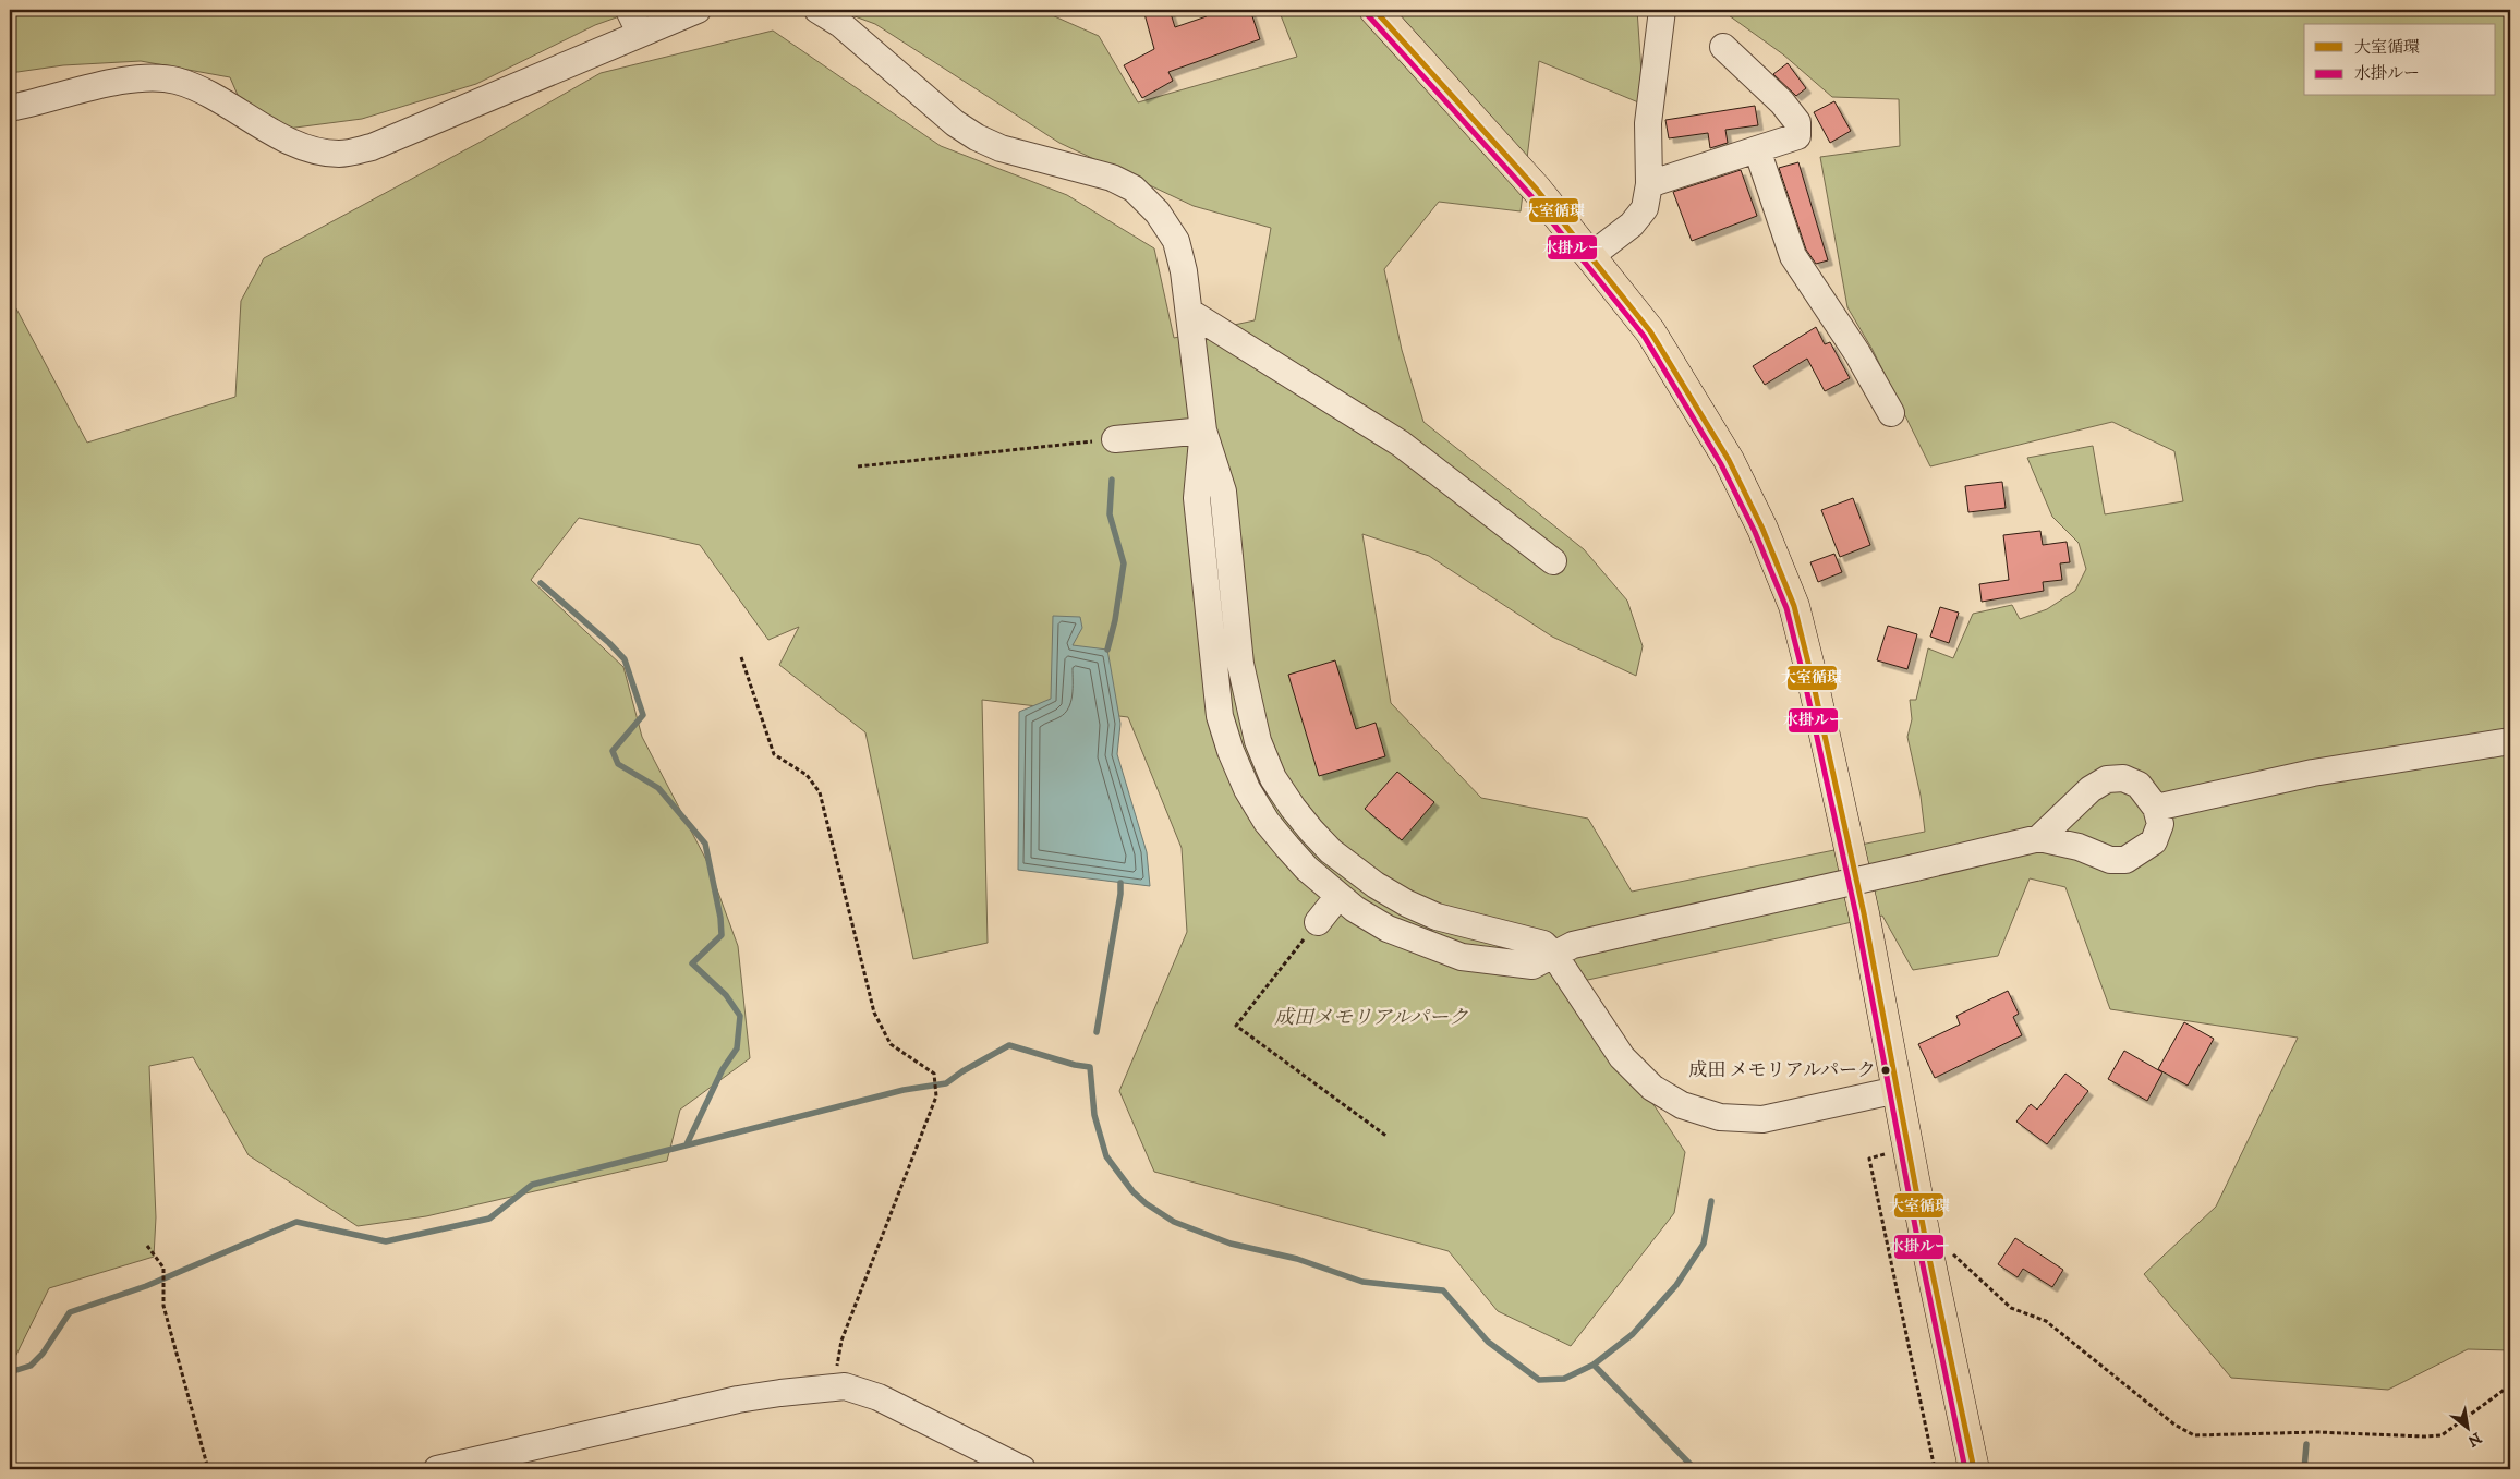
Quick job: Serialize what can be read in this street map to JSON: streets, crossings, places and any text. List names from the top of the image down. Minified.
{"parks":["成田メモリアルパーク"],"places":["成田 メモリアルパーク"],"lines":["transit line 大室循環","transit line 水掛ルー"],"legend":["大室循環","水掛ルー"],"north":"bottom right"}
